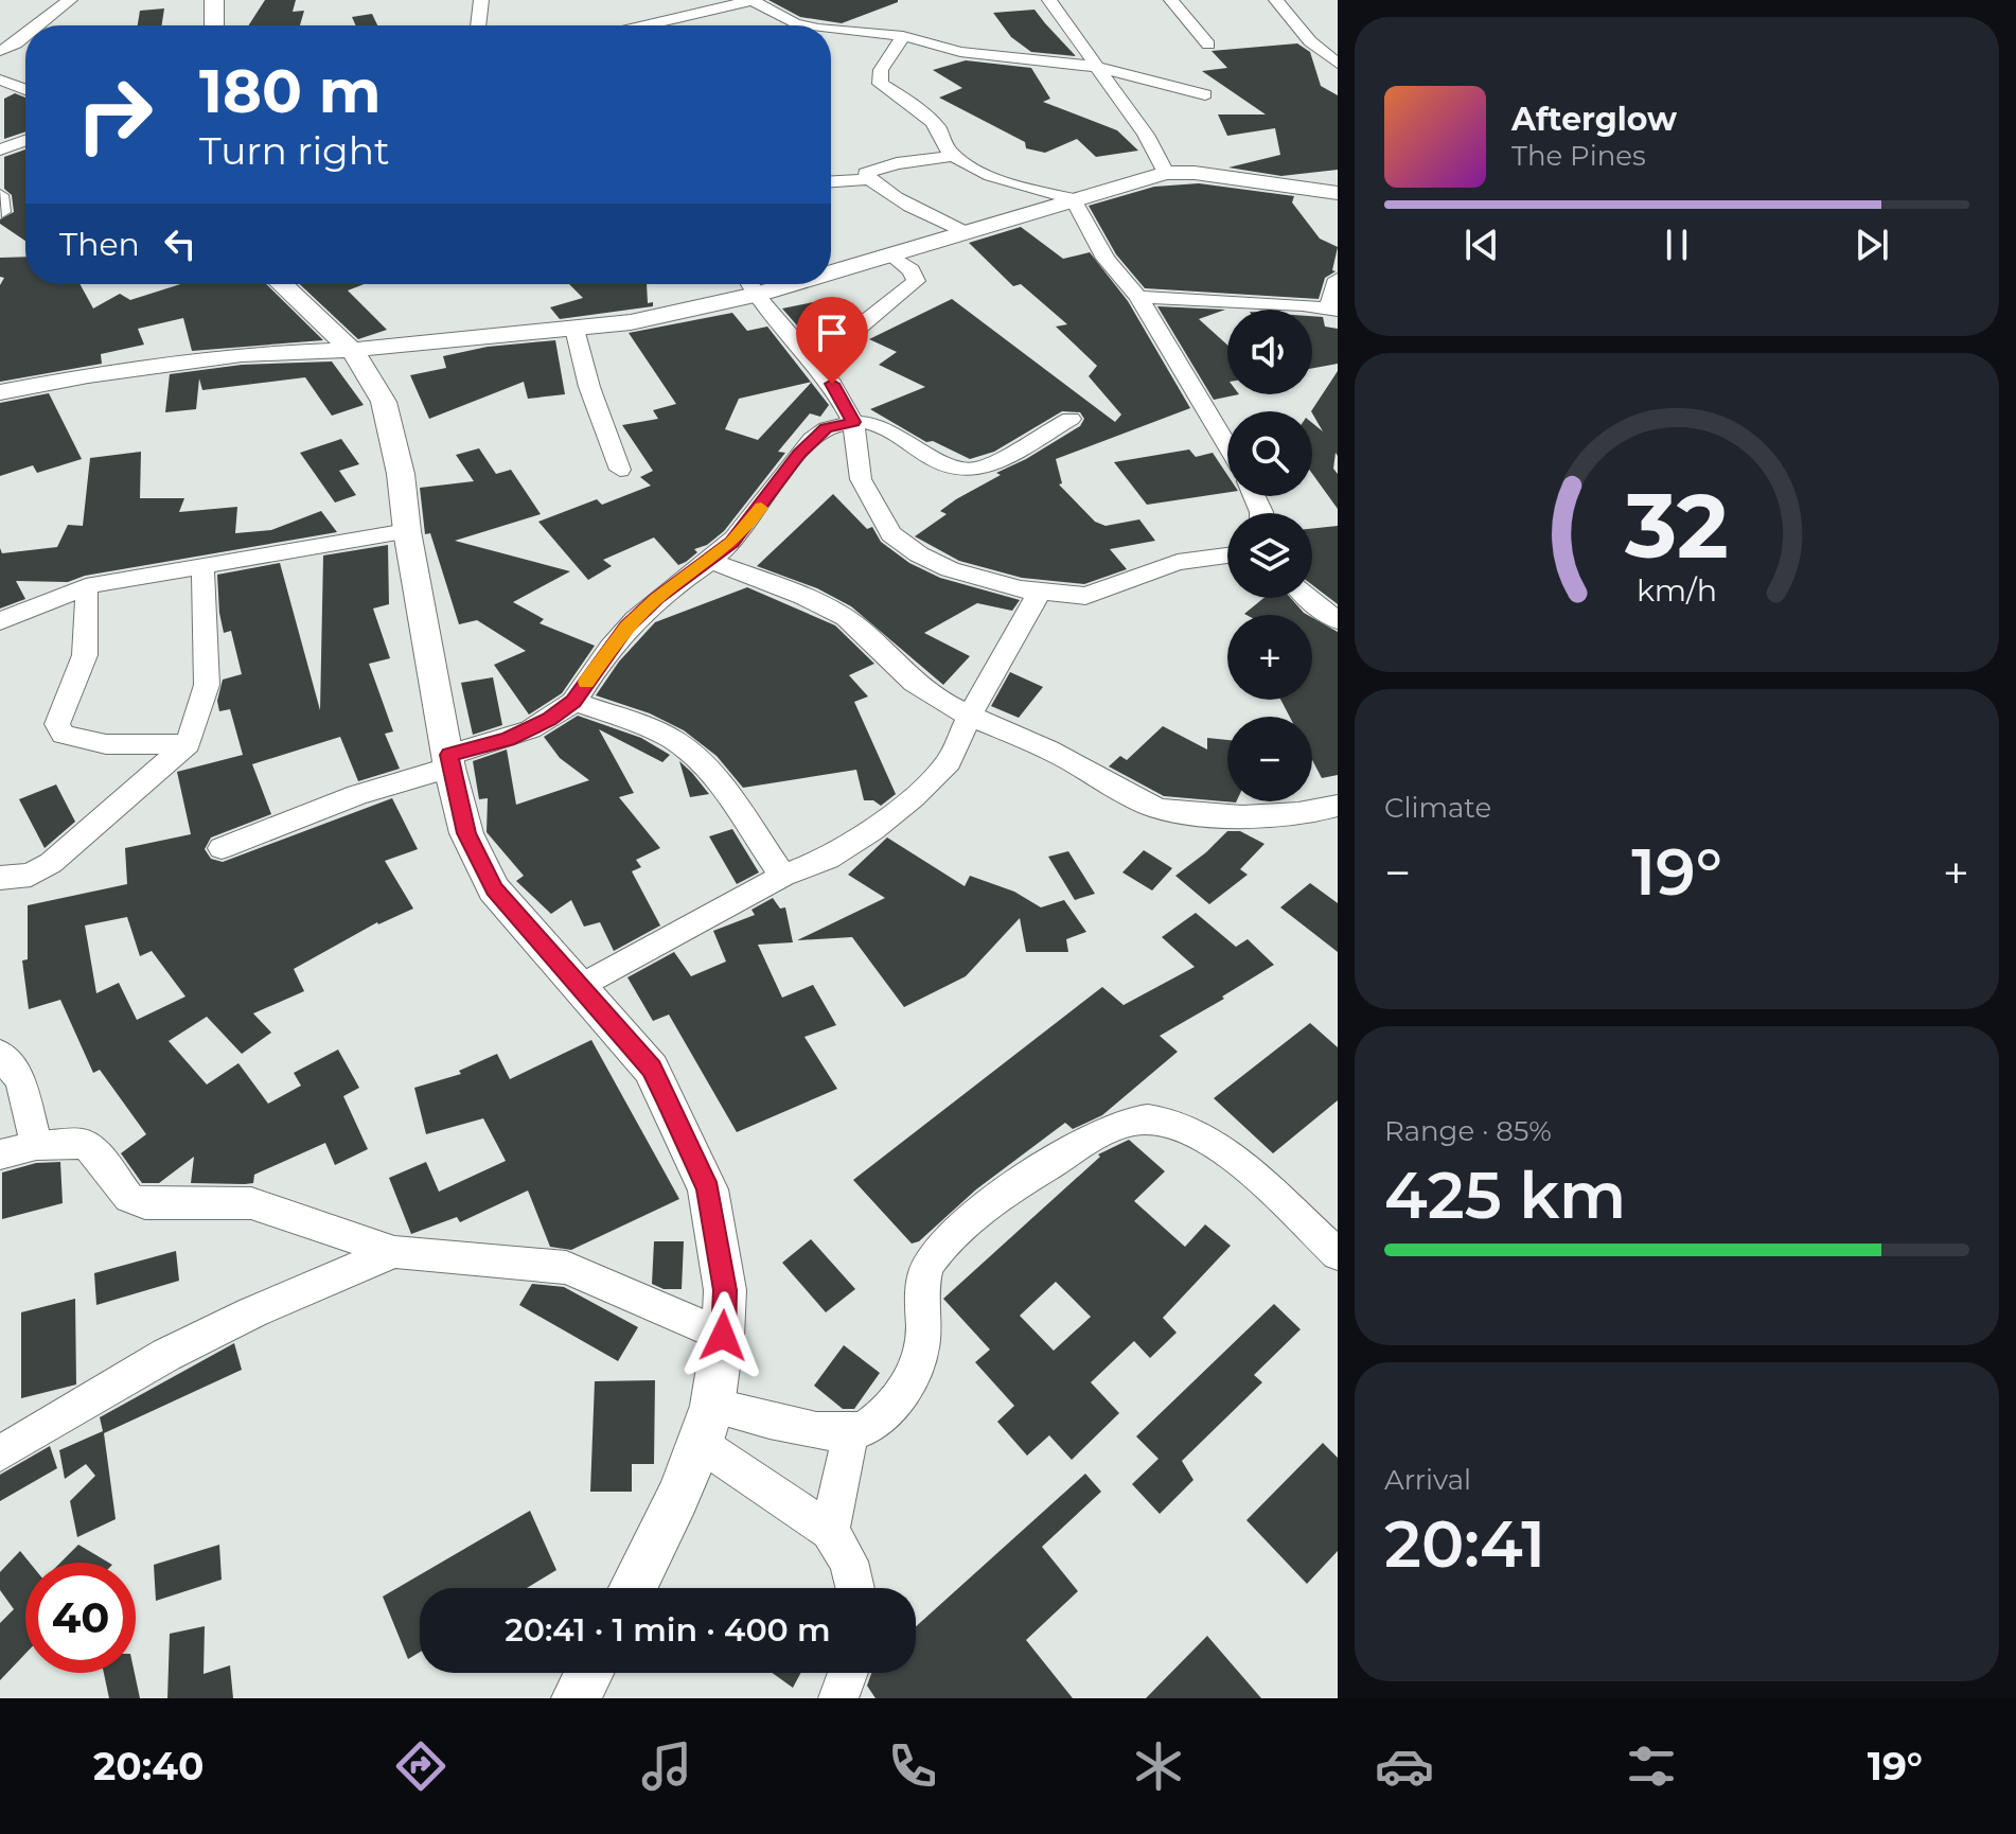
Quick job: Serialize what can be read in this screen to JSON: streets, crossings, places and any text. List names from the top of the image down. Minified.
{"page":{"turn":["180 m","Turn right"],"song":["Afterglow","The Pines"],"then":"Then","map_buttons":["+","−"],"tile":["Climate",["Range · 85%","425 km"],["Arrival","20:41"]],"heat":["−","19°","+"],"limit":"40","trip":"20:41 · 1 min · 400 m","tabs":["20:40","19°"],"gauge":["32","km/h"]}}
